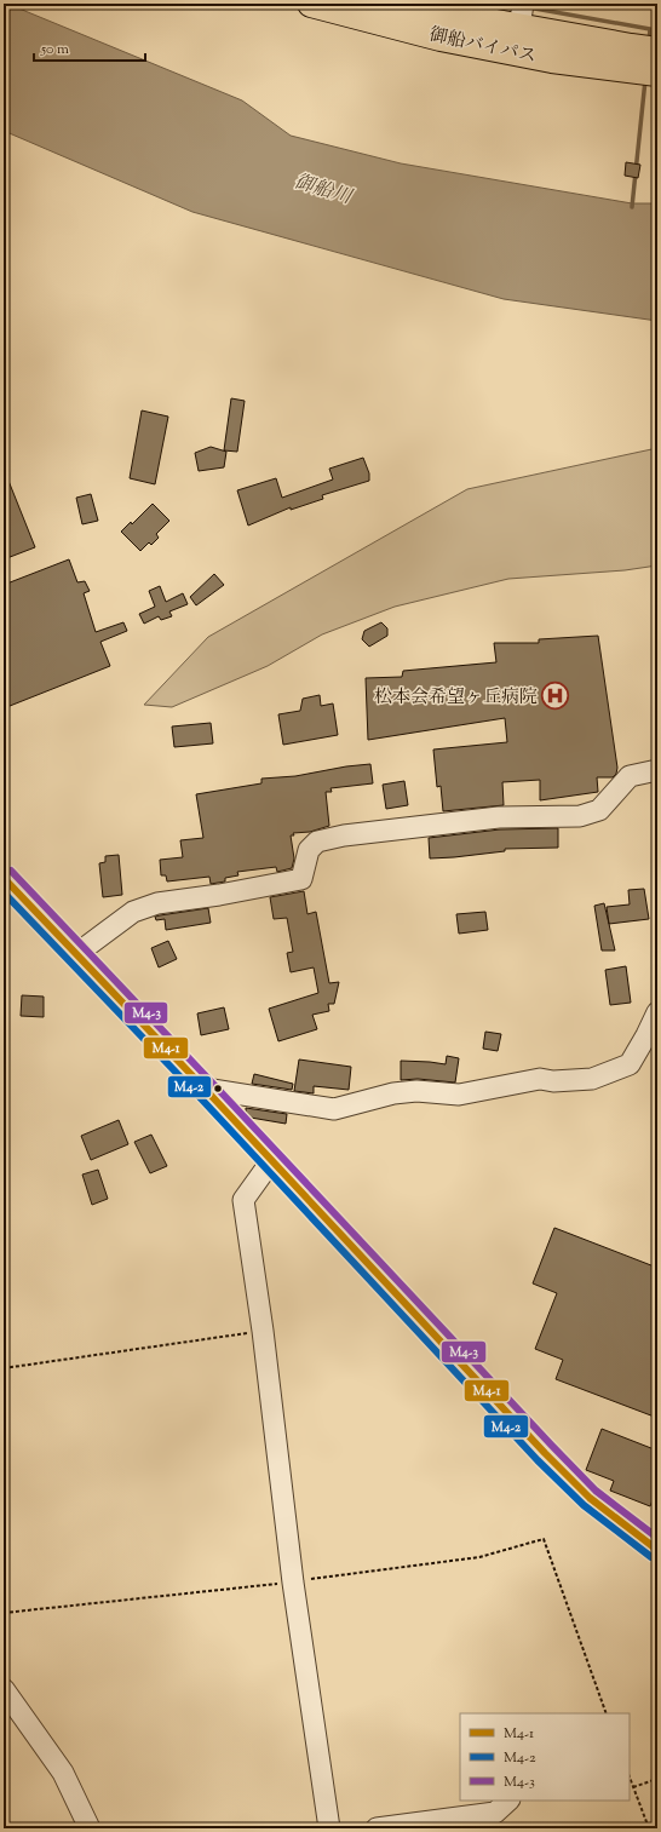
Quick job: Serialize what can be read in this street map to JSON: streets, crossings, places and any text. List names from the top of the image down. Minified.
{"streets":{"highway":["御船バイパス"]},"water":["御船川"],"places":{"hospital":["松本会希望ヶ丘病院"]},"lines":["transit line M4-3","transit line M4-1","transit line M4-2"],"legend":["M4-1","M4-2","M4-3"],"scale_bar":"50 m"}
